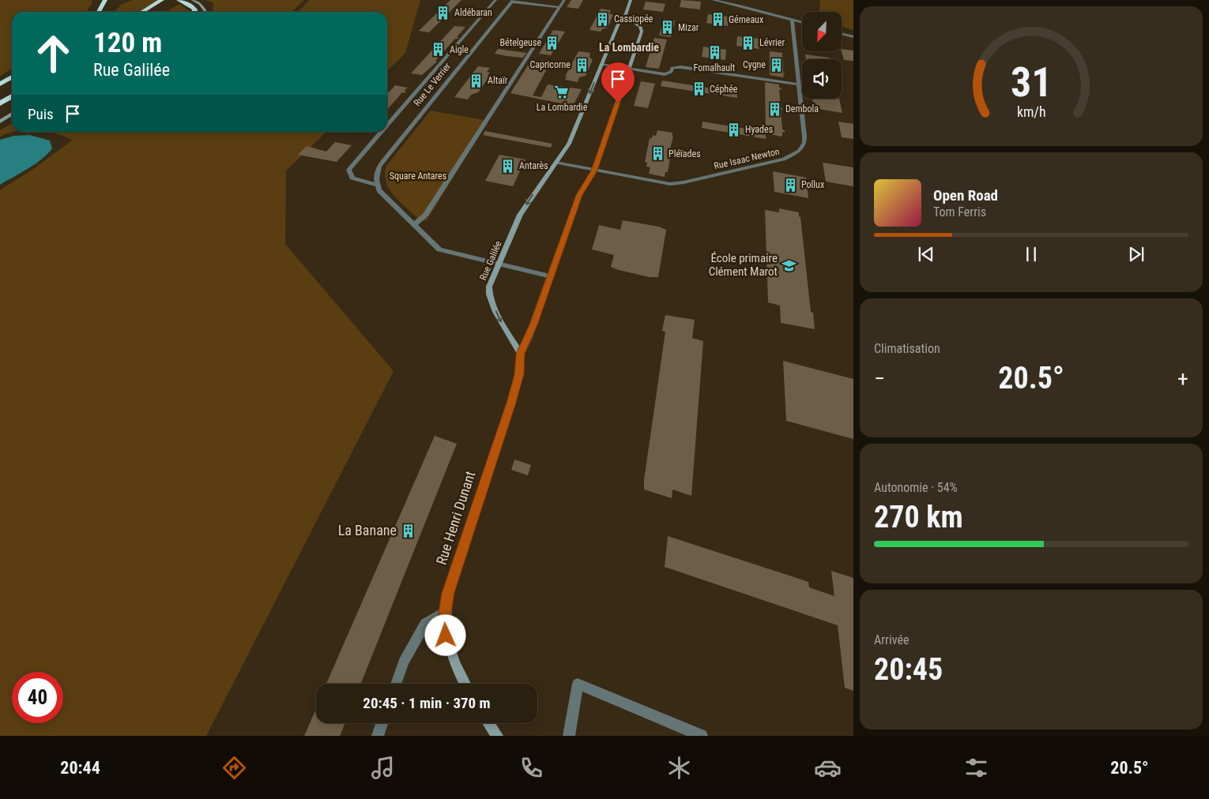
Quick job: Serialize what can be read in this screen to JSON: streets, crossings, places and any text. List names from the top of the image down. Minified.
{"streets":{"street":["Rue Le Verrier","Rue Isaac Newton","Rue Galilée","Rue Henri Dunant"]},"crossings":[["Rue Galilée","Rue Henri Dunant"]],"districts":["La Lombardie"],"parks":["Square Antares"],"places":{"building":["Aldébaran","Cassiopée","Gémeaux","Mizar","Bételgeuse","Lévrier","Aigle","Fomalhault","Capricorne","Cygne","Altaïr","Céphée","Dembola","Hyades","Pléïades","Antarès","Pollux","La Banane"],"supermarket":["La Lombardie"],"school or university":["École primaire Clément Marot"]},"north":"bottom left","page":{"turn":["120 m","Rue Galilée"],"then":"Puis","song":["Open Road","Tom Ferris"],"tile":["Climatisation",["Autonomie · 54%","270 km"],["Arrivée","20:45"]],"heat":["−","20.5°","+"],"limit":"40","trip":"20:45 · 1 min · 370 m","tabs":["20:44","20.5°"],"gauge":["31","km/h"]}}
